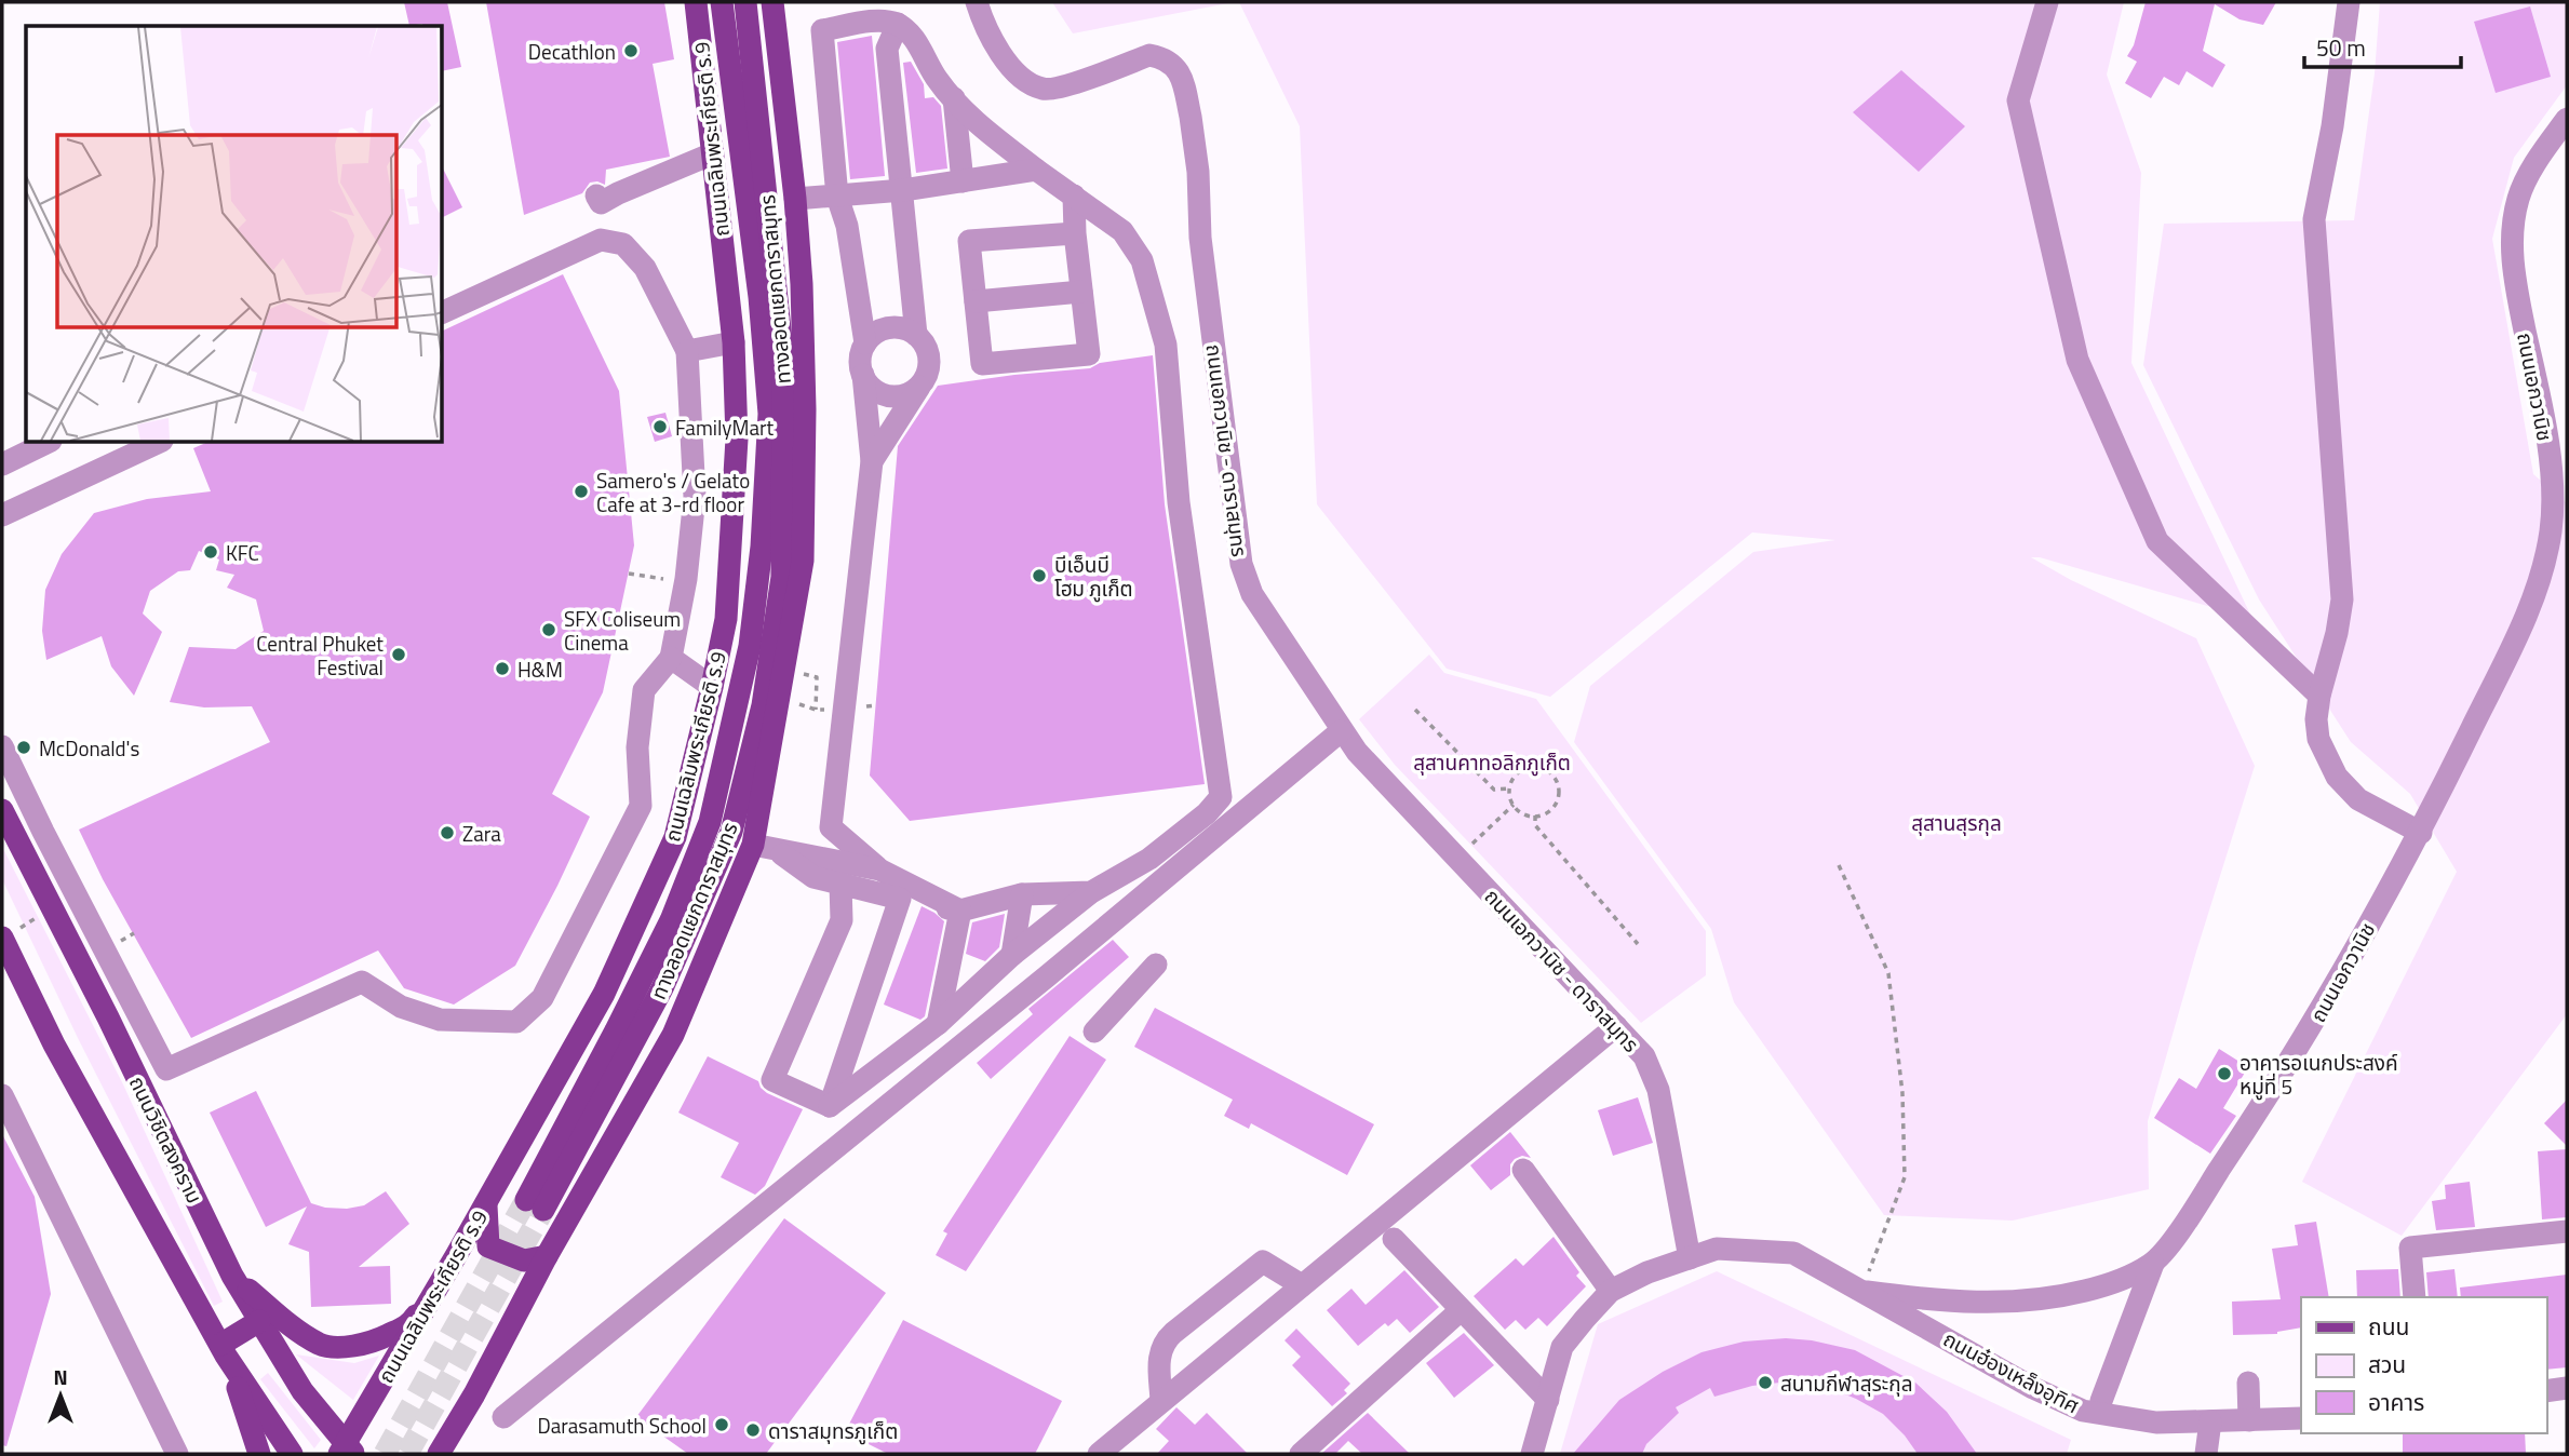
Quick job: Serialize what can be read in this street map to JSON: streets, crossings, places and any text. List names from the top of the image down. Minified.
{"streets":{"main road":["ถนนเฉลิมพระเกียรติ ร.9","ทางลอดแยกดาราสมุทร","ถนนวิชิตสงคราม"],"street":["ถนนเอกวานิช","ถนนเอกวานิช - ดาราสมุทร","ถนนฮ๋องเหล็งอุทิศ"]},"crossings":[["ถนนเฉลิมพระเกียรติ ร.9","ถนนวิชิตสงคราม"],["ถนนเอกวานิช","ถนนเอกวานิช - ดาราสมุทร"],["ถนนเอกวานิช","ถนนฮ๋องเหล็งอุทิศ"]],"parks":["สุสานคาทอลิกภูเก็ต","สุสานสุรกุล"],"places":["Decathlon","FamilyMart","Samero's / Gelato Cafe at 3-rd floor","KFC","บีเอ็นบี โฮม ภูเก็ต","SFX Coliseum Cinema","Central Phuket Festival","H&M","McDonald's","Zara","อาคารอเนกประสงค์ หมู่ที่ 5","สนามกีฬาสุระกุล","Darasamuth School","ดาราสมุทรภูเก็ต"],"legend":["ถนน","สวน","อาคาร"],"scale_bar":"50 m","north":"top"}
